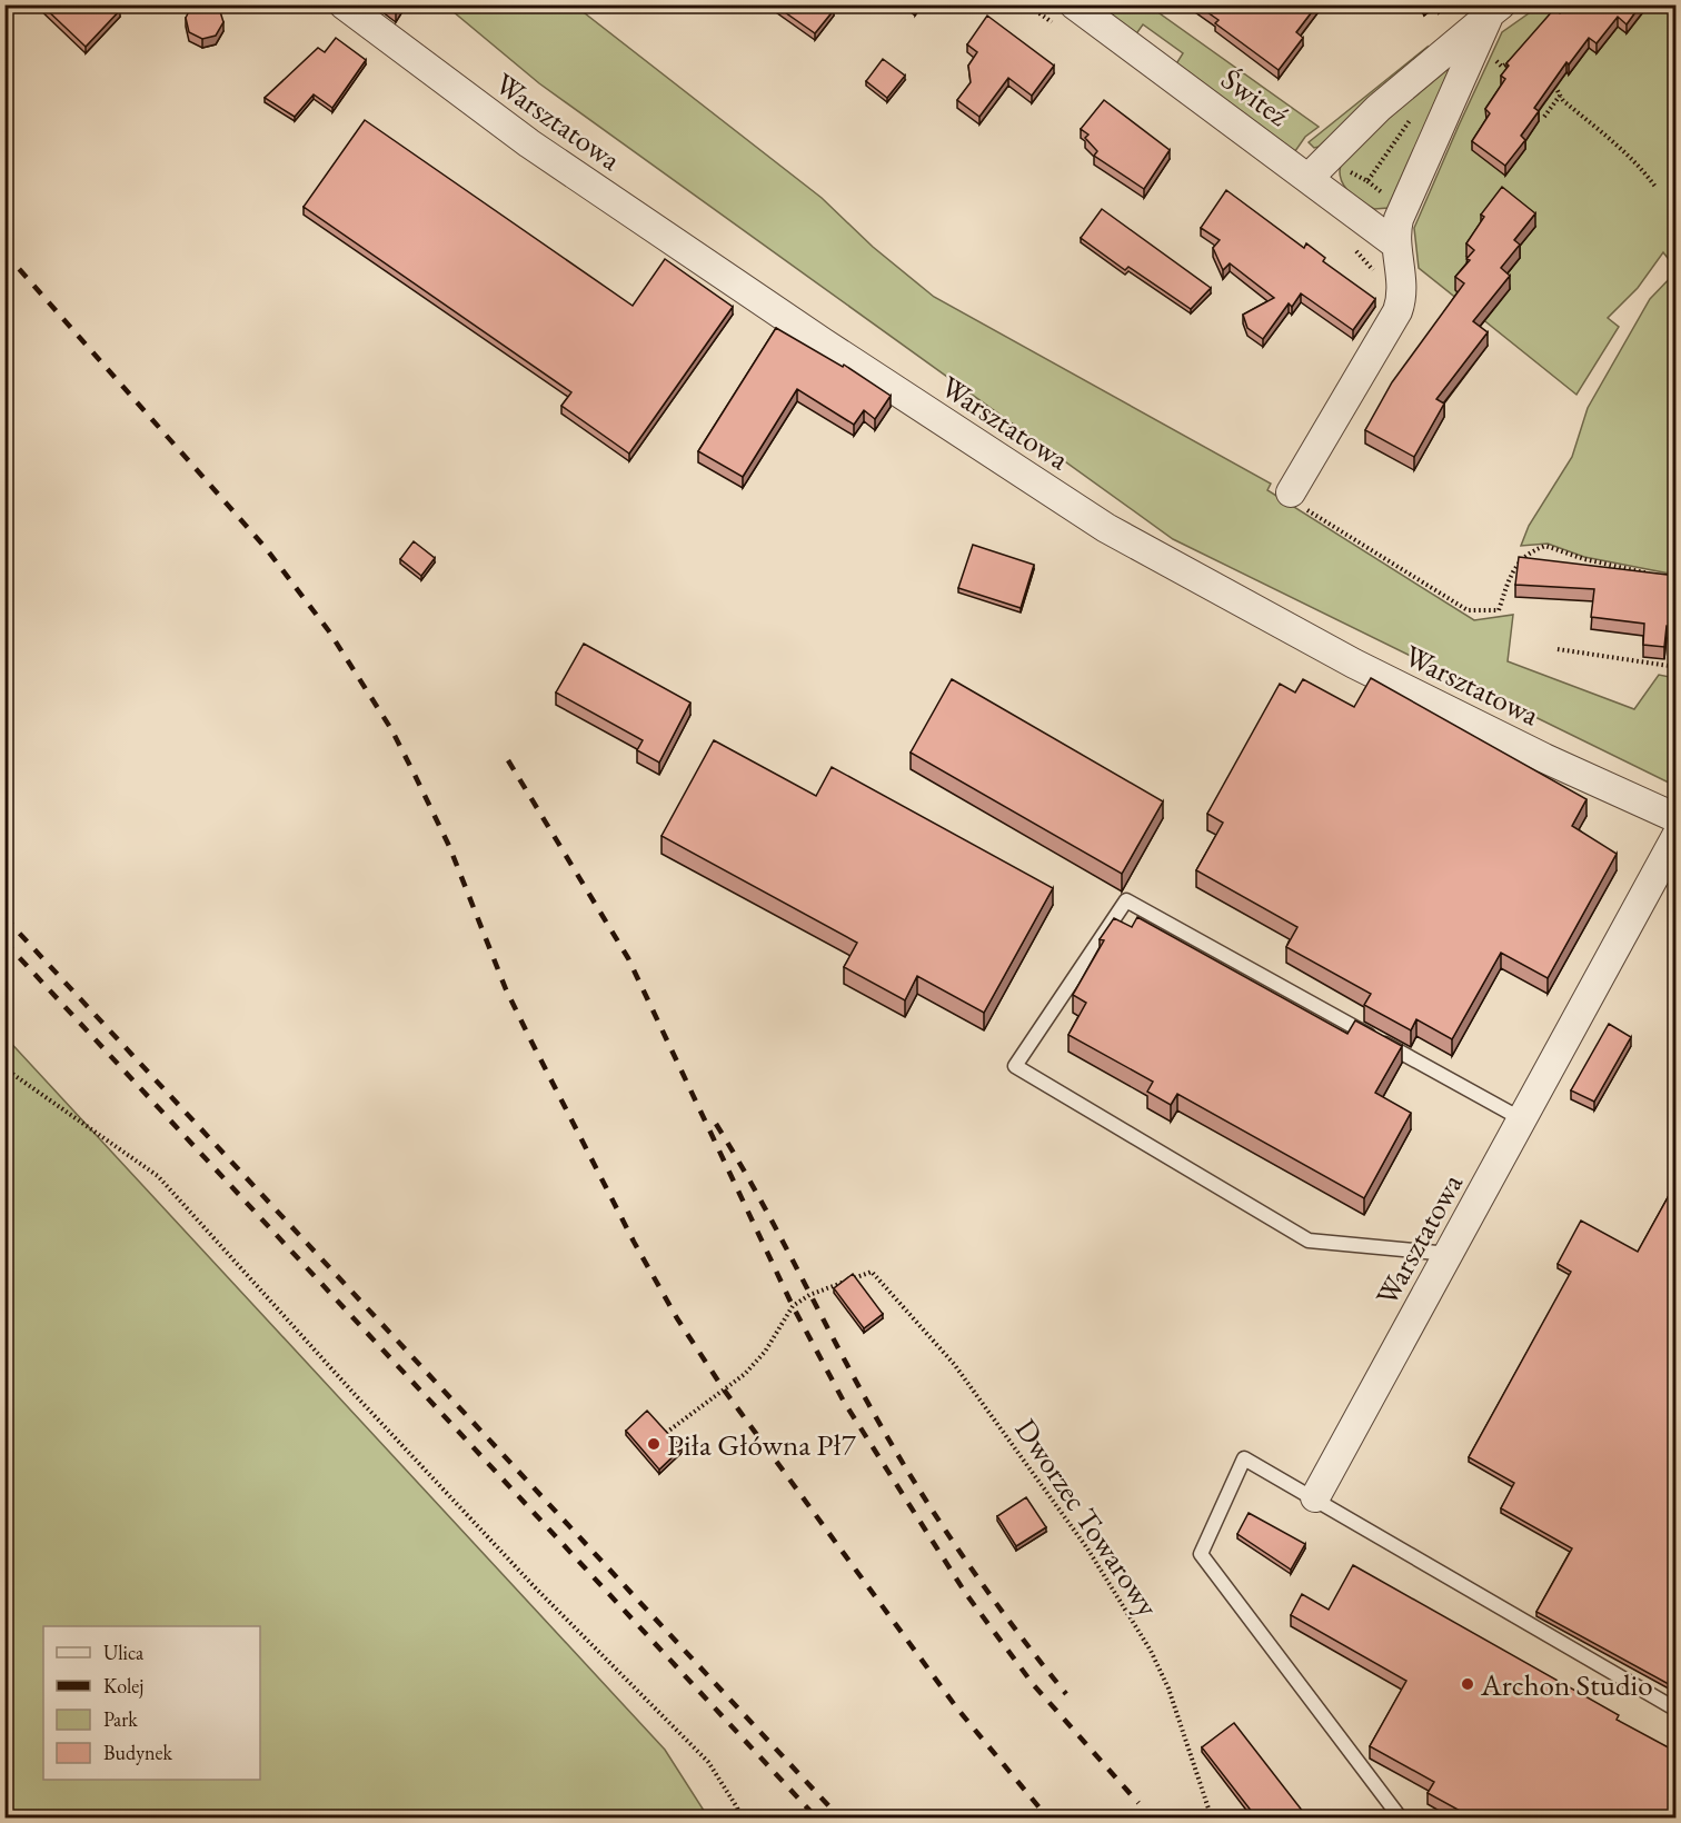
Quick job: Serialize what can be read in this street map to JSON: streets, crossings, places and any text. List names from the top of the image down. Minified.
{"streets":{"street":["Świteź","Warsztatowa"],"path":["Dworzec Towarowy"]},"places":["Piła Główna Pł7","Archon Studio"],"legend":["Ulica","Kolej","Park","Budynek"]}
